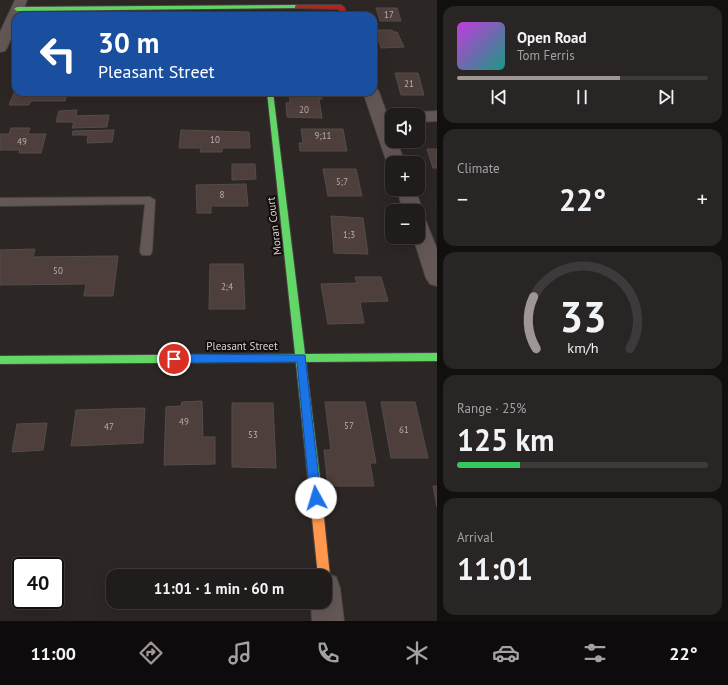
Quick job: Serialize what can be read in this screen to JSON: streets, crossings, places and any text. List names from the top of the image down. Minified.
{"streets":{"street":["Moran Court","Pleasant Street"]},"crossings":[["Moran Court","Pleasant Street"]],"house_numbers":["17","21","20","9;11","10","49","5;7","8","1;3","50","2;4","49","57","47","61","53"],"page":{"turn":["30 m","Pleasant Street"],"song":["Open Road","Tom Ferris"],"map_buttons":["+","−"],"tile":["Climate",["Range · 25%","125 km"],["Arrival","11:01"]],"heat":["−","22°","+"],"limit":"40","trip":"11:01 · 1 min · 60 m","tabs":["11:00","22°"],"gauge":["33","km/h"]}}
